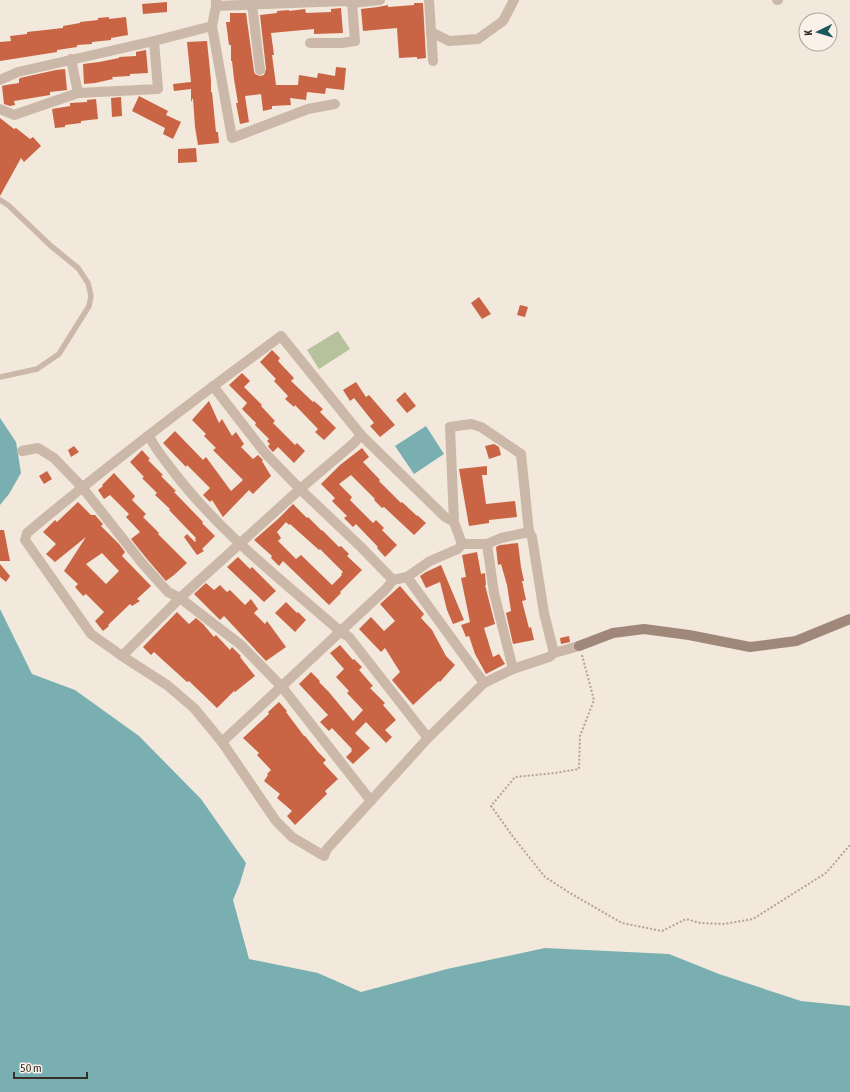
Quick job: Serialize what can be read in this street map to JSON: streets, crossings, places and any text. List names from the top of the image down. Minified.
{"scale_bar":"50 m","north":"left"}
